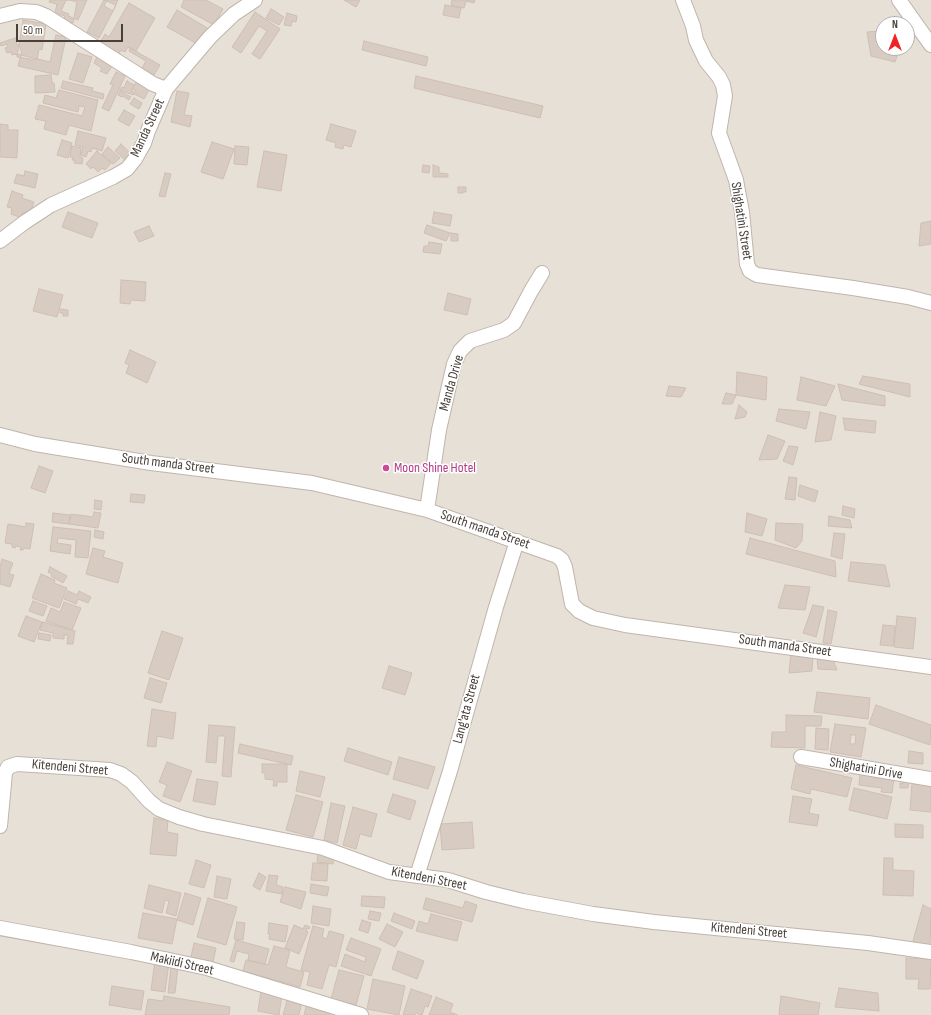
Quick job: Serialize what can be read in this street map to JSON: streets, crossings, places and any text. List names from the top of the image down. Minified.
{"streets":{"street":["Manda Street","Shighatini Street","Manda Drive","South manda Street","Lang'ata Street","Kitendeni Street","Shighatini Drive","Makiidi Street"]},"crossings":[["Manda Drive","South manda Street"],["South manda Street","Lang'ata Street"],["Lang'ata Street","Kitendeni Street"]],"places":["Moon Shine Hotel"],"scale_bar":"50 m","north":"top"}
